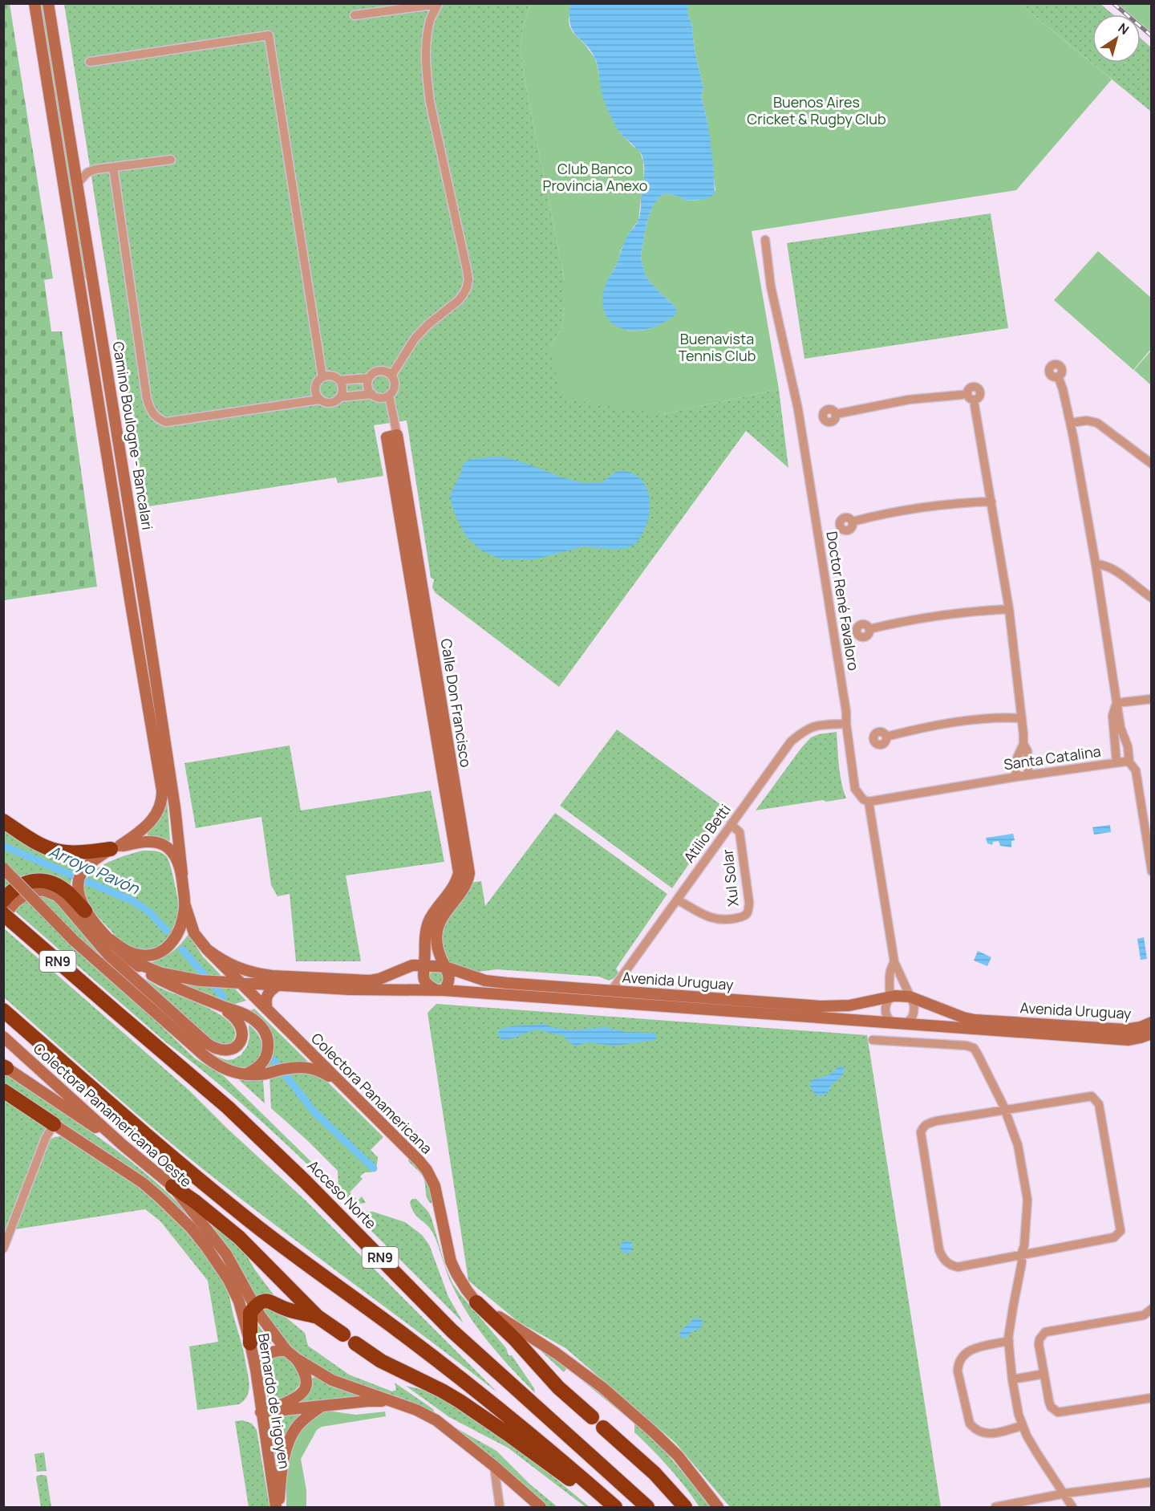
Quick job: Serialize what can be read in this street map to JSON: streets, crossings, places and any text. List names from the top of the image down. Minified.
{"streets":{"highway":["RN9","Acceso Norte"],"main road":["Camino Boulogne - Bancalari","Calle Don Francisco","Avenida Uruguay","Colectora Panamericana","Colectora Panamericana Oeste","Bernardo de Irigoyen"],"street":["Doctor René Favaloro","Santa Catalina","Atilio Betti","Xul Solar"]},"crossings":[["Camino Boulogne - Bancalari","Colectora Panamericana"],["Doctor René Favaloro","Santa Catalina"],["Doctor René Favaloro","Atilio Betti"],["Calle Don Francisco","Avenida Uruguay"],["Atilio Betti","Xul Solar"],["Atilio Betti","Avenida Uruguay"],["Avenida Uruguay","Colectora Panamericana"],["Colectora Panamericana Oeste","Bernardo de Irigoyen"]],"water":["Arroyo Pavón"],"parks":["Buenos Aires Cricket & Rugby Club","Club Banco Provincia Anexo","Buenavista Tennis Club"],"north":"top right"}
